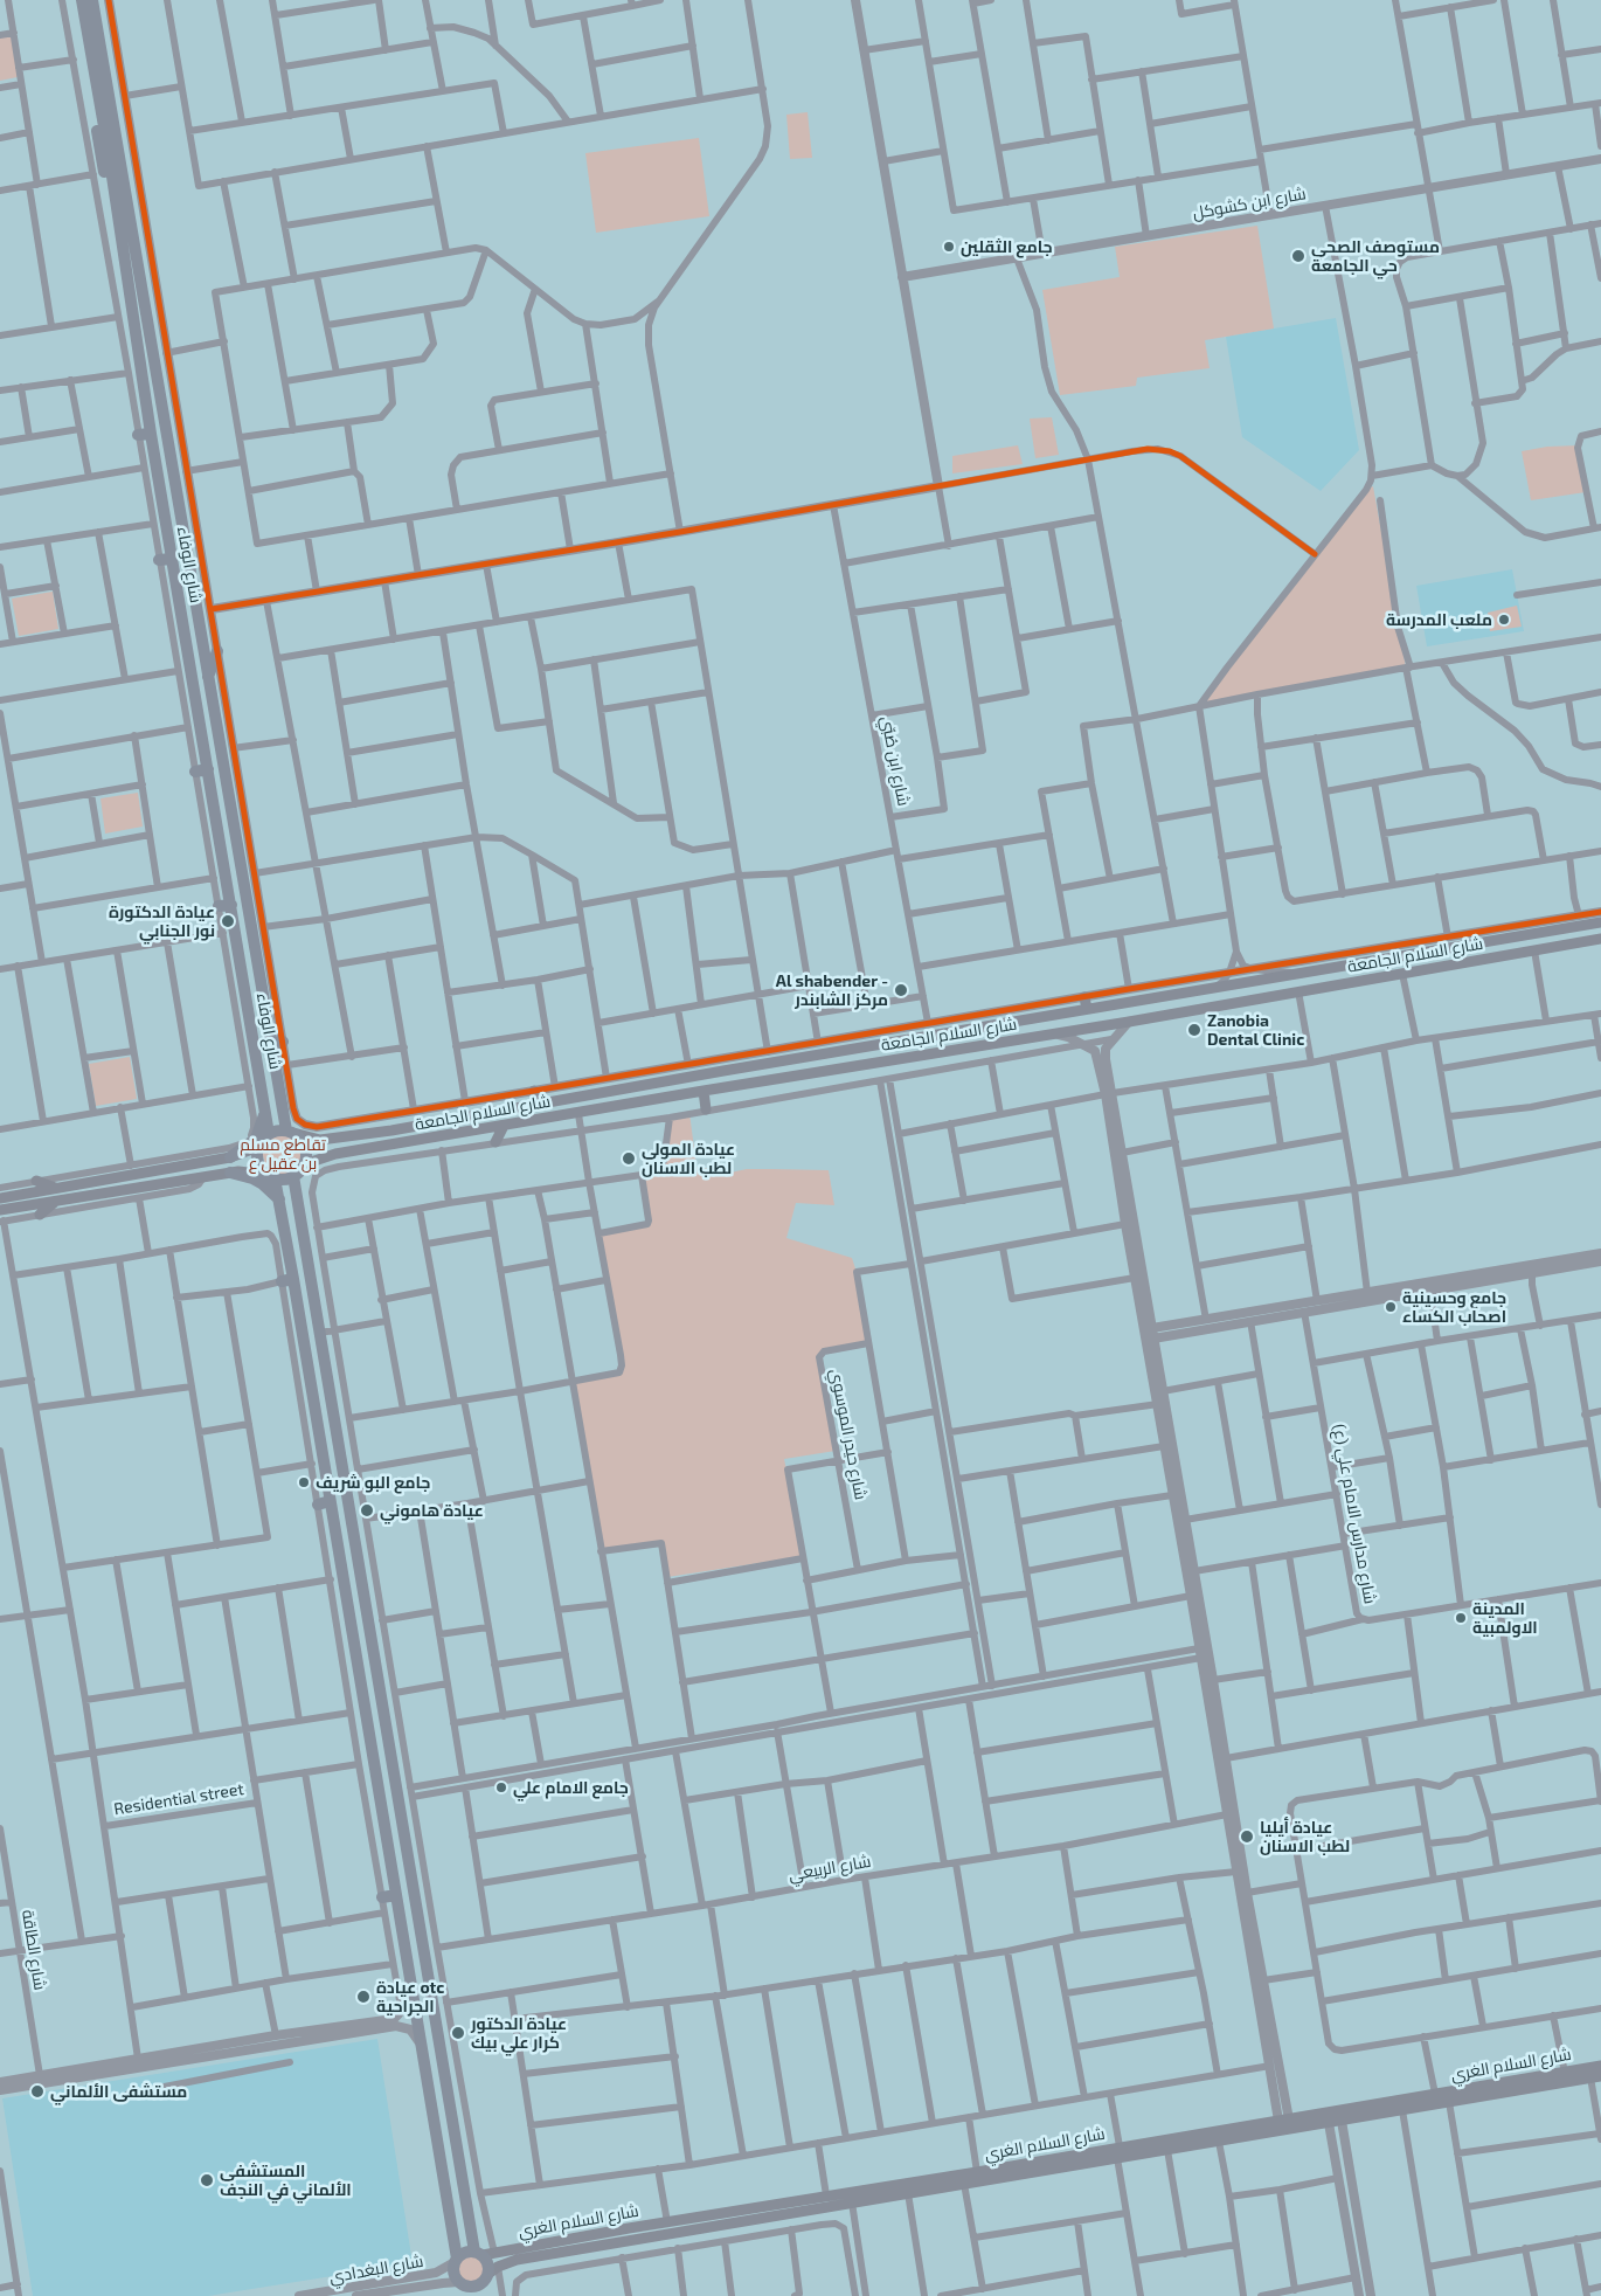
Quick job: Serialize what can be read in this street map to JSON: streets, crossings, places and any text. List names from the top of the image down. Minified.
{"streets":{"main road":["شارع الوفاء","شارع السلام الجامعة","شارع السلام الغري"],"street":["شارع ابن كشوكل","شارع ابن صُبّي","شارع حيدر الموسوي","شارع مدارس الامام علي (ع)","Residential street","شارع الربيعي","شارع الطاقة","شارع البغدادي"]},"crossings":[["شارع الوفاء","شارع السلام الجامعة"],["شارع السلام الغري","شارع البغدادي"]],"parks":["تقاطع مسلم بن عقيل ع"],"places":["جامع الثقلين","مستوصف الصحي حي الجامعة","ملعب المدرسة","عيادة الدكتورة نور الجنابي","Al shabender - مركز الشابندر","Zanobia Dental Clinic","عيادة المولى لطب الاسنان","جامع وحسينية اصحاب الكساء","جامع البو شريف","عيادة هاموني","المدينة الاولمبية","جامع الامام علي","عيادة أيليا لطب الاسنان","عيادة otc الجراحية","عيادة الدكتور كرار علي بيك","مستشفى الألماني","المستشفى الألماني في النجف"]}
